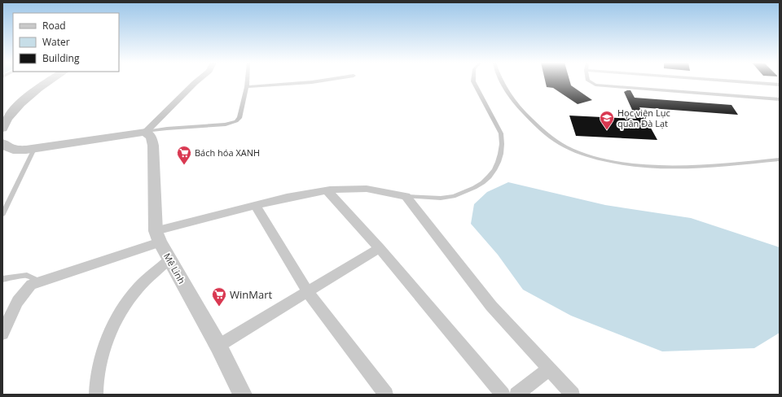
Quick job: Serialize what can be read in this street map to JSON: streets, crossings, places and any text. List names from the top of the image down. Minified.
{"streets":{"street":["Mê Linh"]},"places":{"school or university":["Học viện Lục quân Đà Lạt"],"supermarket":["Bách hóa XANH","WinMart"]},"legend":["Road","Water","Building"]}
